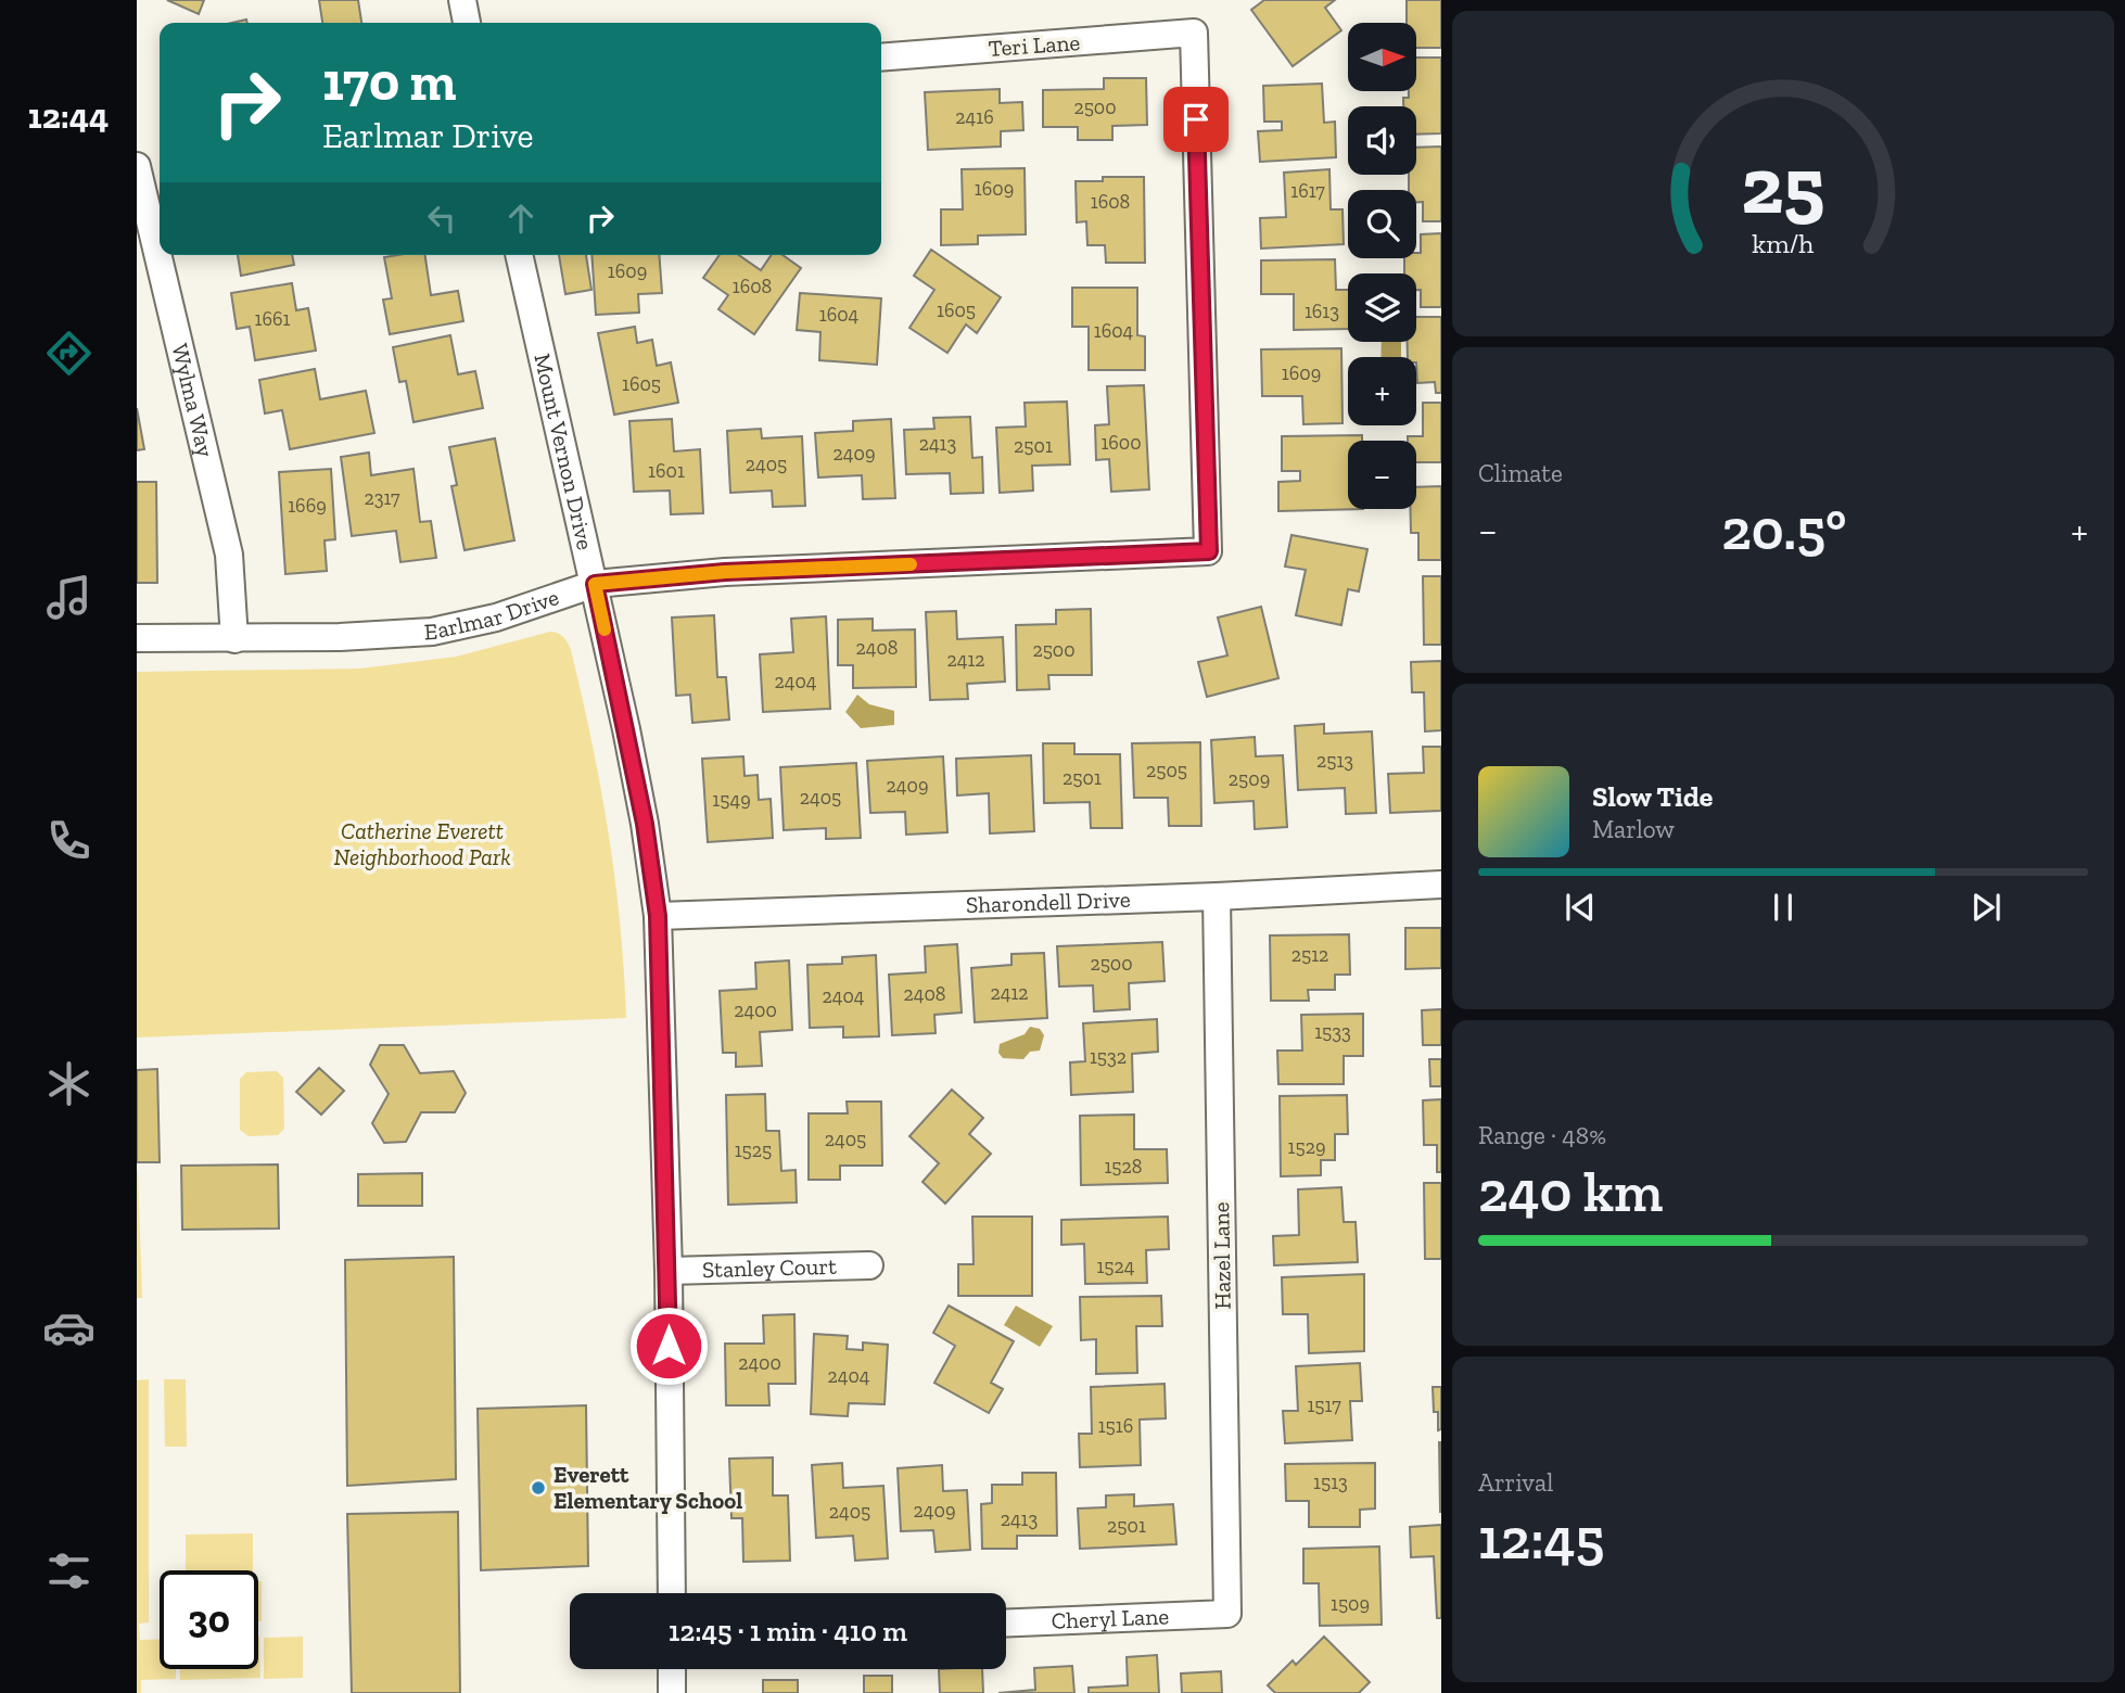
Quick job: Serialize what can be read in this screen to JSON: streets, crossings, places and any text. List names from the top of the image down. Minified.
{"streets":{"street":["Teri Lane","Wylma Way","Mount Vernon Drive","Earlmar Drive","Sharondell Drive","Hazel Lane","Stanley Court","Cheryl Lane"]},"crossings":[["Teri Lane","Earlmar Drive"],["Wylma Way","Earlmar Drive"],["Mount Vernon Drive","Earlmar Drive"],["Mount Vernon Drive","Sharondell Drive"],["Mount Vernon Drive","Stanley Court"],["Sharondell Drive","Hazel Lane"],["Hazel Lane","Cheryl Lane"]],"parks":["Catherine Everett Neighborhood Park"],"places":["Everett Elementary School"],"house_numbers":["2500","2416","1609","1617","1608","1609","1608","1605","1613","1604","1661","1604","1609","1605","1600","2413","2501","2409","2405","1601","2317","1669","2408","2500","2412","2404","2513","2505","2501","2509","2409","2405","1549","2512","2500","2412","2408","2404","2400","1533","1532","2405","1529","1525","1528","1524","2400","2404","1517","1516","1513","2409","2405","2413","2501","1509"],"north":"right","page":{"tabs":"12:44","map_buttons":["+","−"],"turn":["170 m","Earlmar Drive"],"tile":["Climate",["Range · 48%","240 km"],["Arrival","12:45"]],"heat":["−","20.5°","+"],"song":["Slow Tide","Marlow"],"limit":"30","trip":"12:45 · 1 min · 410 m","gauge":["25","km/h"]}}
